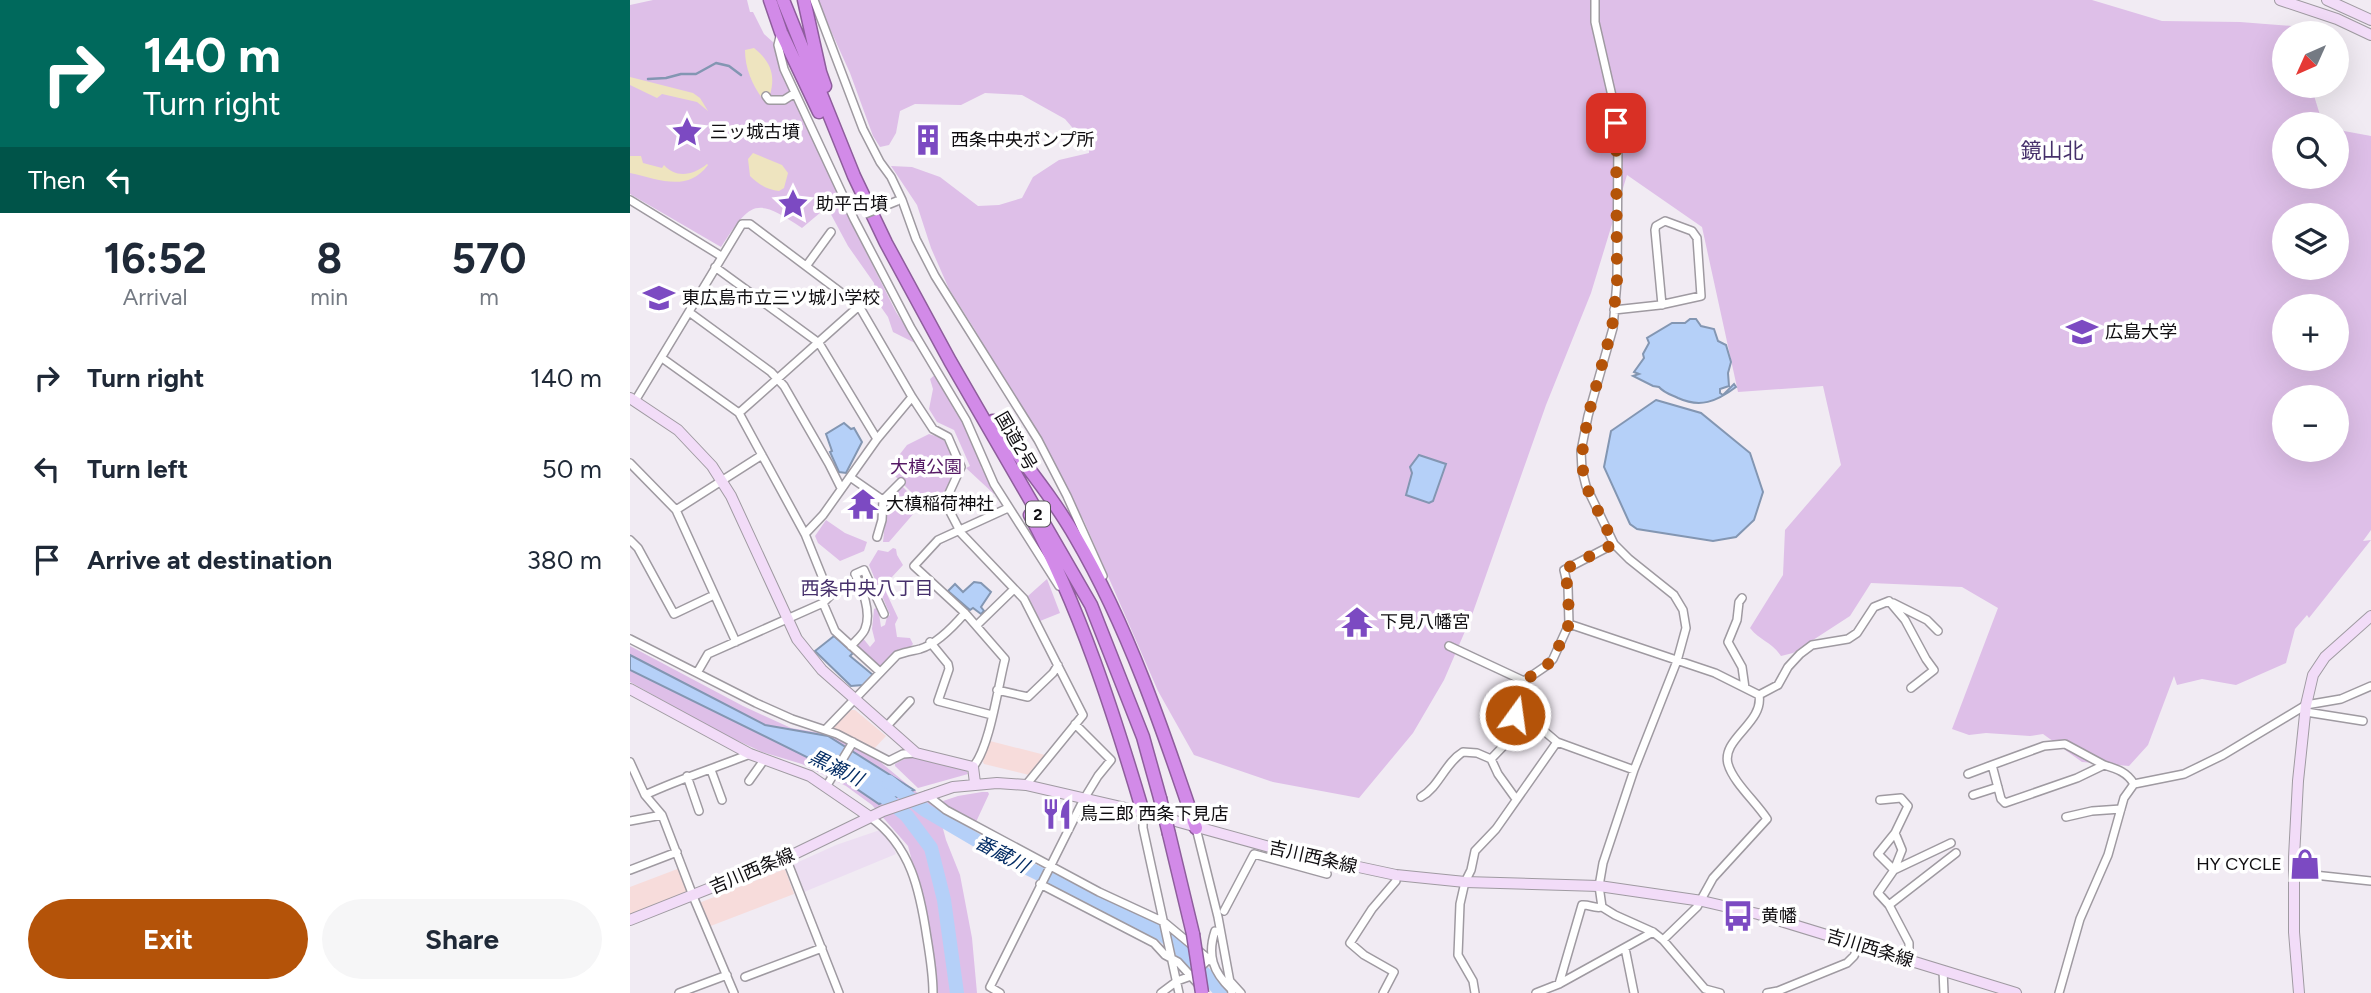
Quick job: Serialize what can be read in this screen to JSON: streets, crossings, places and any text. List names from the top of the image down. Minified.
{"streets":{"highway":["国道2号","2"],"main road":["吉川西条線"]},"districts":["鏡山北","西条中央八丁目"],"water":["黒瀬川","番蔵川"],"parks":["大槙公園"],"places":{"place":["三ッ城古墳","助平古墳"],"building":["西条中央ポンプ所"],"school or university":["東広島市立三ツ城小学校","広島大学"],"temple":["大槙稲荷神社","下見八幡宮"],"restaurant":["鳥三郎 西条下見店"],"shop":["HY CYCLE"],"bus stop":["黄幡"]},"north":"bottom left","page":{"turn":["140 m","Turn right"],"map_buttons":["+","−"],"then":"Then","eta":["16:52","Arrival","8","min","570","m"],"list":[{"name":"Turn right","value":"140 m"},{"name":"Turn left","value":"50 m"},{"name":"Arrive at destination","value":"380 m"}],"buttons":["Exit","Share"]}}
